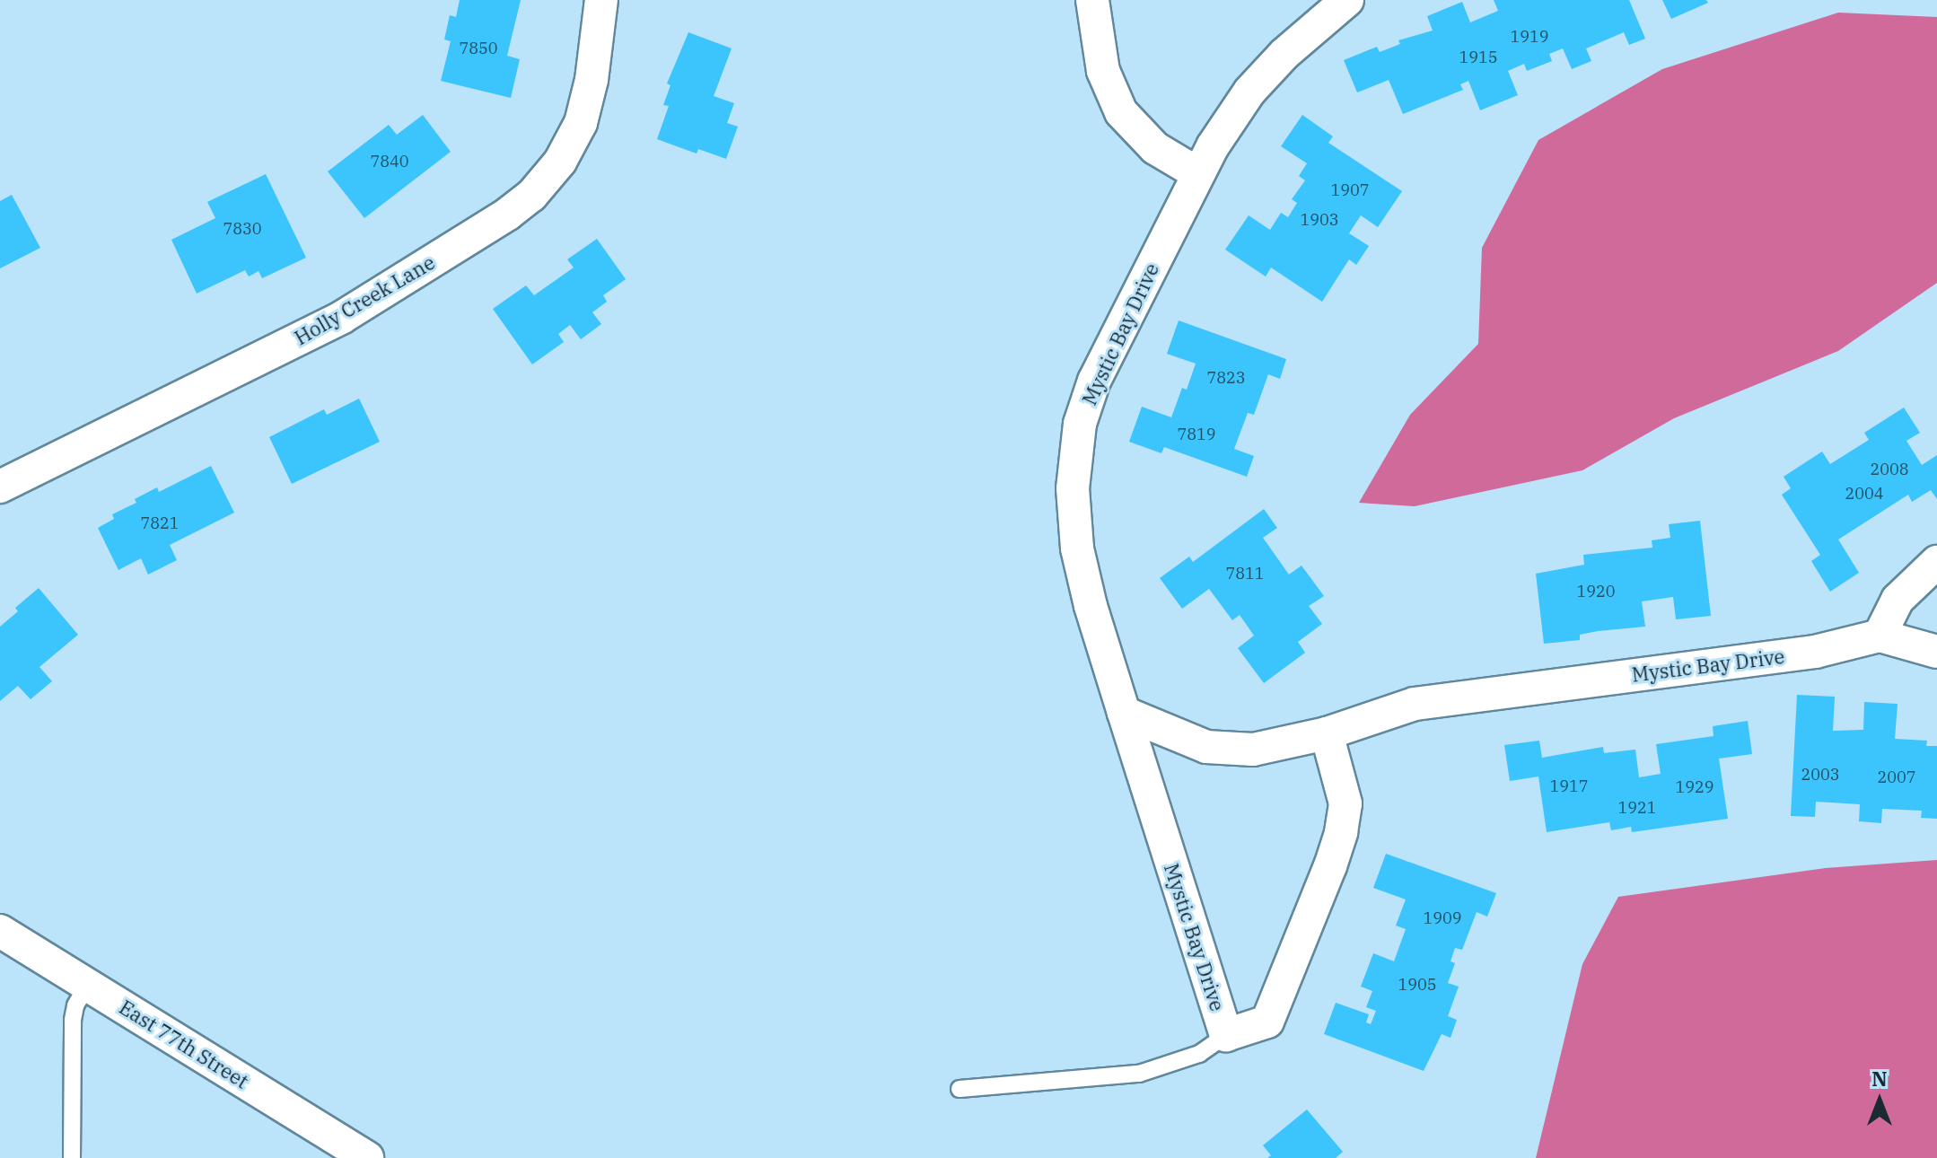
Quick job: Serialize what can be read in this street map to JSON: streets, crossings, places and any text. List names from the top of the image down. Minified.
{"streets":{"street":["Holly Creek Lane","Mystic Bay Drive","East 77th Street"]},"house_numbers":["1919","7850","1915","7840","1907","1903","7830","7823","7819","2008","2004","7821","7811","1920","2003","2007","1917","1929","1921","1909","1905"],"north":"top"}
